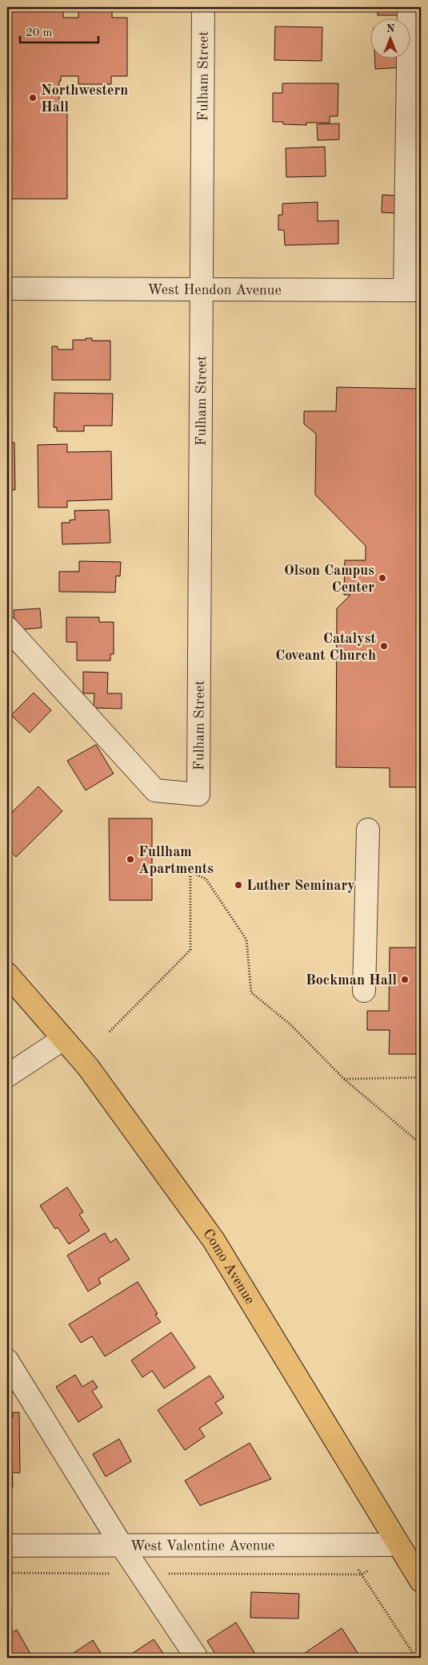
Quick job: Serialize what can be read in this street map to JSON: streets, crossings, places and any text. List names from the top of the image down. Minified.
{"streets":{"main road":["Como Avenue"],"street":["Fulham Street","West Hendon Avenue","West Valentine Avenue"]},"crossings":[["Fulham Street","West Hendon Avenue"],["Como Avenue","West Valentine Avenue"]],"places":["Northwestern Hall","Olson Campus Center","Catalyst Coveant Church","Fullham Apartments","Luther Seminary","Bockman Hall"],"scale_bar":"20 m","north":"top"}
